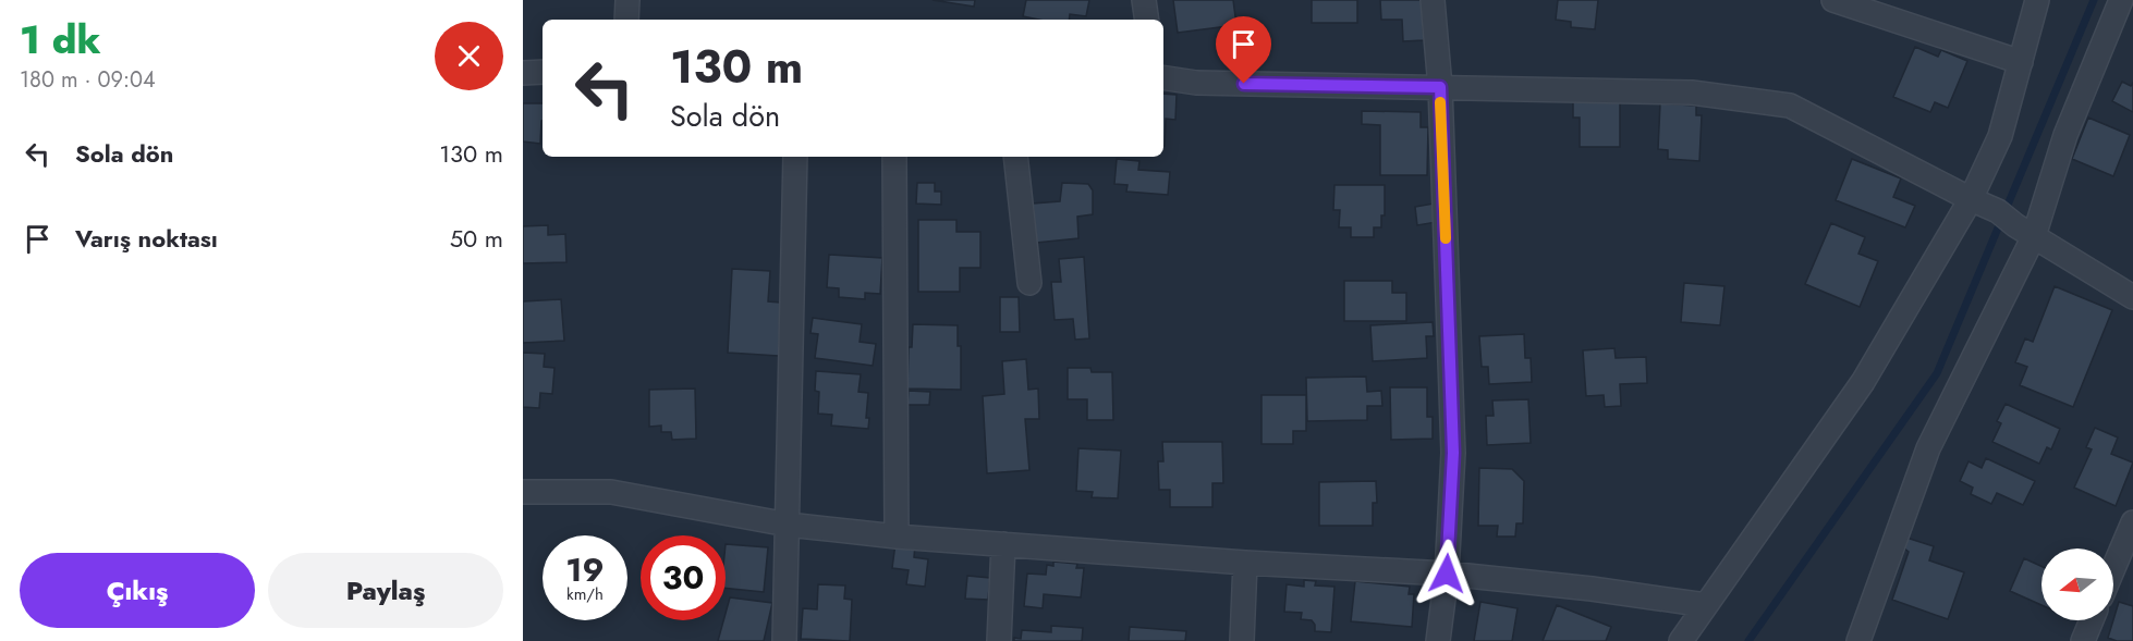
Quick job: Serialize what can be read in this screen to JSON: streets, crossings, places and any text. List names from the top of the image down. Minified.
{"north":"left","page":{"heading":["1 dk","180 m · 09:04"],"turn":["130 m","Sola dön"],"list":[{"name":"Sola dön","value":"130 m"},{"name":"Varış noktası","value":"50 m"}],"speed":"19 km/h","limit":"30","buttons":["Çıkış","Paylaş"]}}
